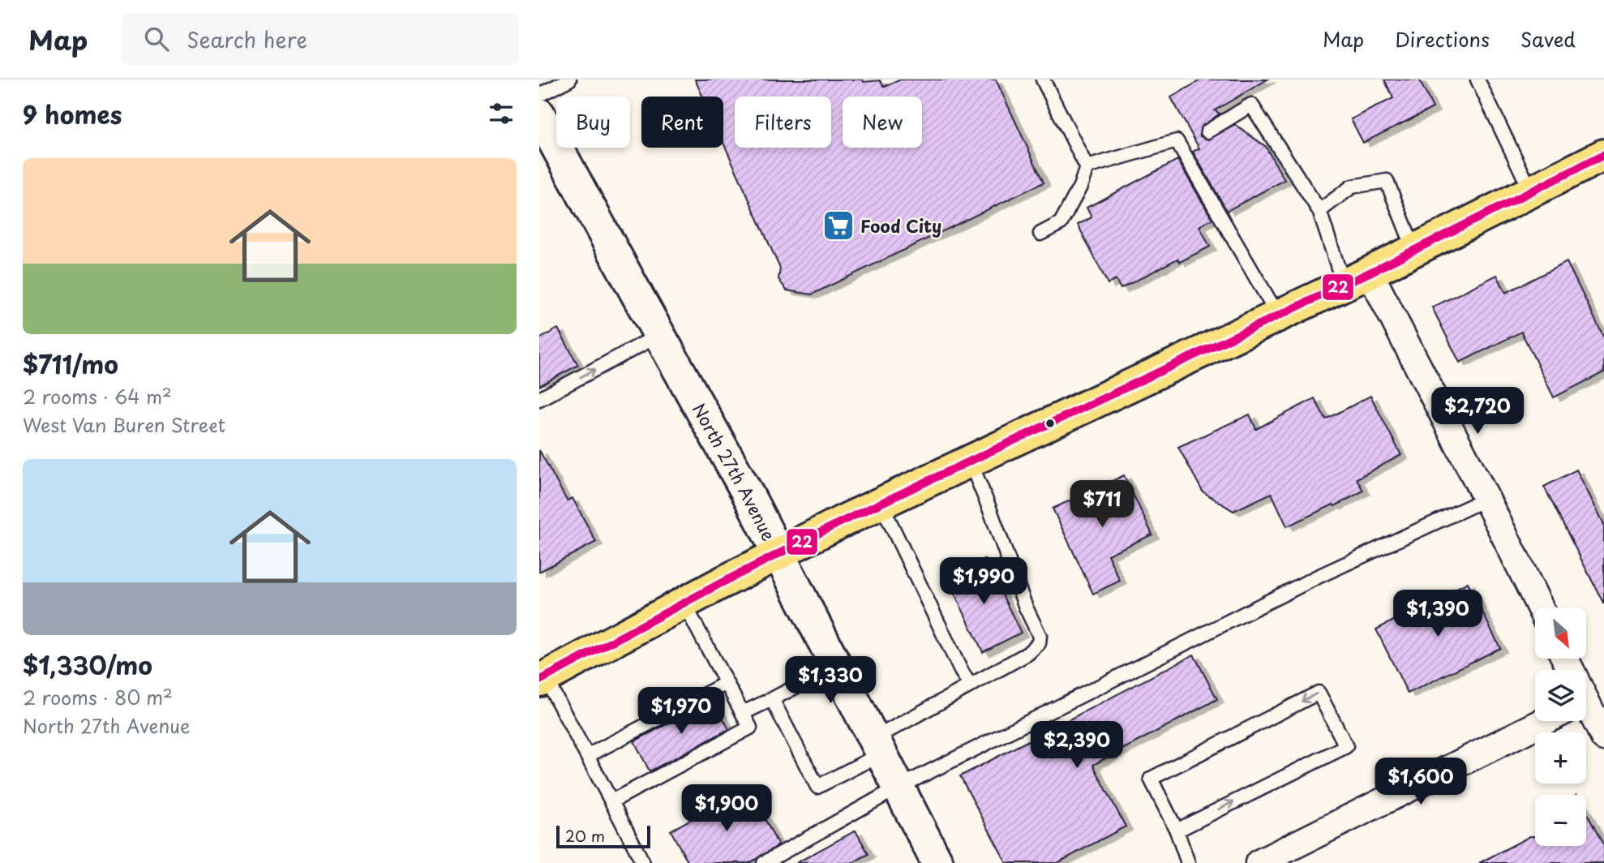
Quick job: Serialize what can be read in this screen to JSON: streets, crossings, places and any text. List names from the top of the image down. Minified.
{"streets":{"main road":["North 27th Avenue"]},"places":{"supermarket":["Food City"]},"lines":["transit line 22"],"scale_bar":"20 m","north":"bottom right","page":{"header":"Map","search":"Search here","nav":["Map","Directions","Saved"],"heading":"9 homes","chip":["Buy","Rent","Filters","New"],"list":[{"name":"$711/mo","note":"2 rooms · 64 m² · West Van Buren Street"},{"name":"$1,330/mo","note":"2 rooms · 80 m² · North 27th Avenue"}],"price":["$2,720","$711","$1,990","$1,390","$1,330","$1,970","$2,390","$1,600","$1,900"],"map_buttons":["+","−"],"scale":"20 m"}}
